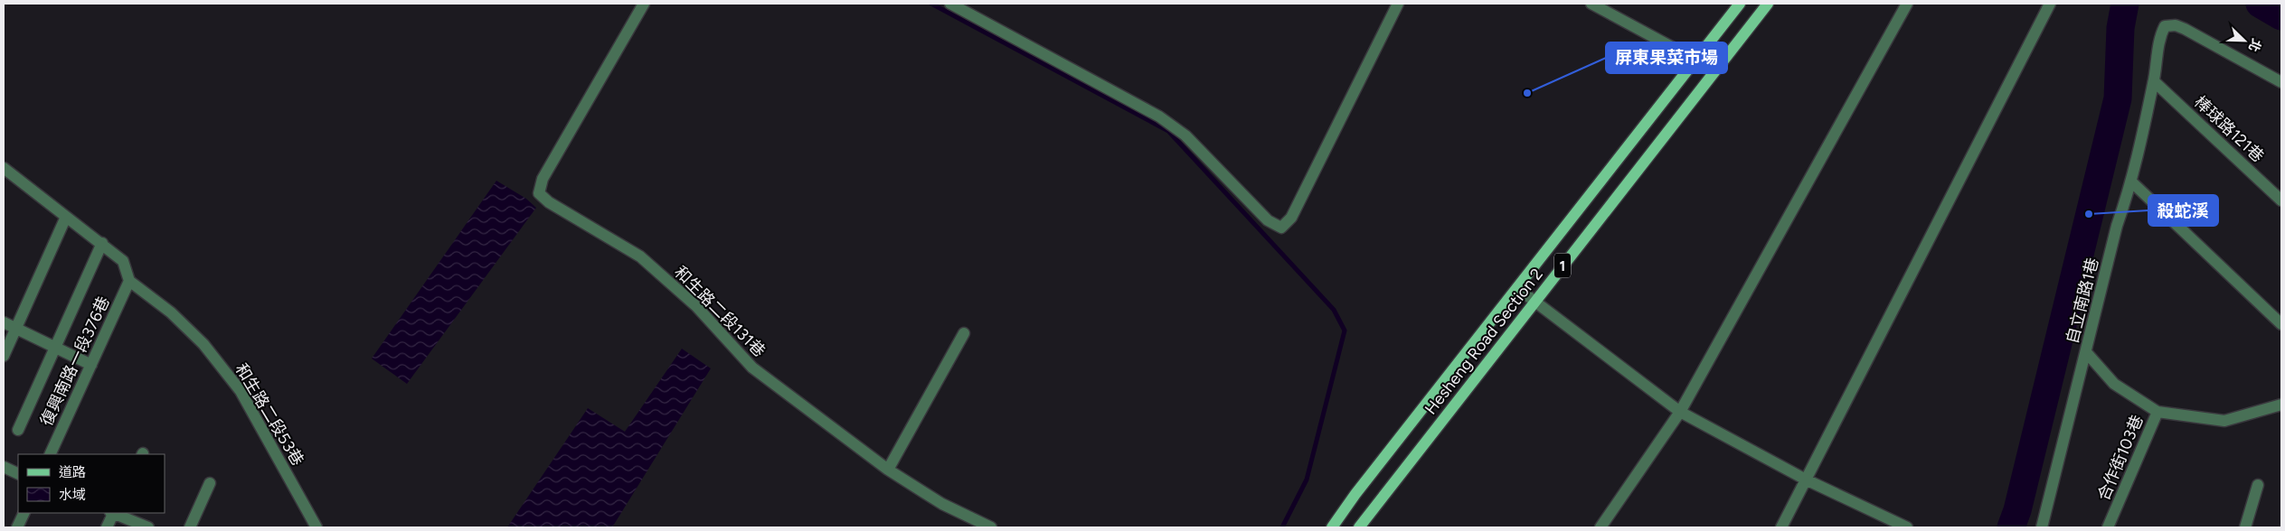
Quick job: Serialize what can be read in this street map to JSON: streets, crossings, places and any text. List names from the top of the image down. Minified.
{"streets":{"main road":["1","Hesheng Road Section 2"],"street":["棒球路121巷","自立南路1巷","和生路二段131巷","復興南路一段376巷","和生路二段53巷","合作街103巷"]},"crossings":[["棒球路121巷","自立南路1巷"],["自立南路1巷","合作街103巷"],["復興南路一段376巷","和生路二段53巷"]],"places":["屏東果菜市場","殺蛇溪"],"legend":["道路","水域"],"north":"bottom right"}
